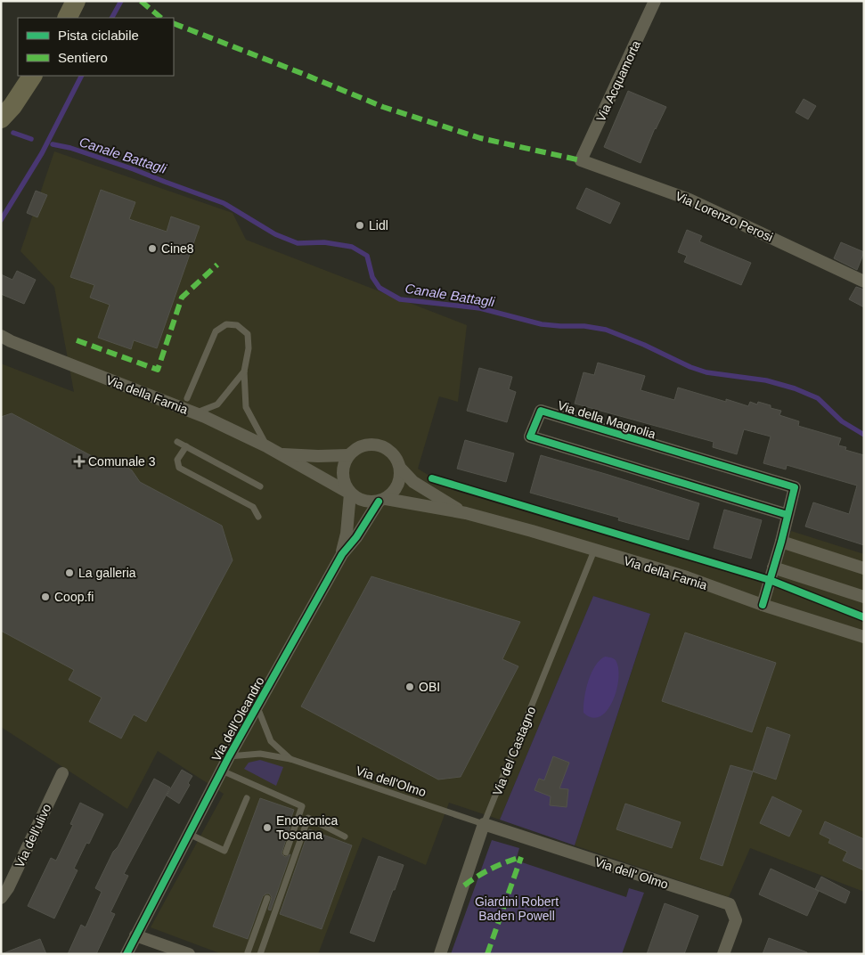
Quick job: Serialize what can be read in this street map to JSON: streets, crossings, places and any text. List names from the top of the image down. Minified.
{"streets":{"street":["Via Acquamorta","Via Lorenzo Perosi","Via della Farnia","Via della Magnolia","Via dell'Oleandro","Via del Castagno","Via dell'ulivo","Via dell' Olmo"],"lane":["Via dell'Olmo"]},"crossings":[["Via Acquamorta","Via Lorenzo Perosi"],["Via della Farnia","Via della Magnolia"],["Via della Farnia","Via dell'Oleandro"],["Via della Farnia","Via del Castagno"],["Via del Castagno","Via dell'Olmo"],["Via del Castagno","Via dell' Olmo"],["Via dell'Olmo","Via dell' Olmo"]],"water":["Canale Battagli"],"parks":["Giardini Robert Baden Powell"],"places":{"other":["Lidl","Cine8","La galleria","Coop.fi","OBI","Enotecnica Toscana"],"health":["Comunale 3"]},"legend":["Pista ciclabile","Sentiero"]}
